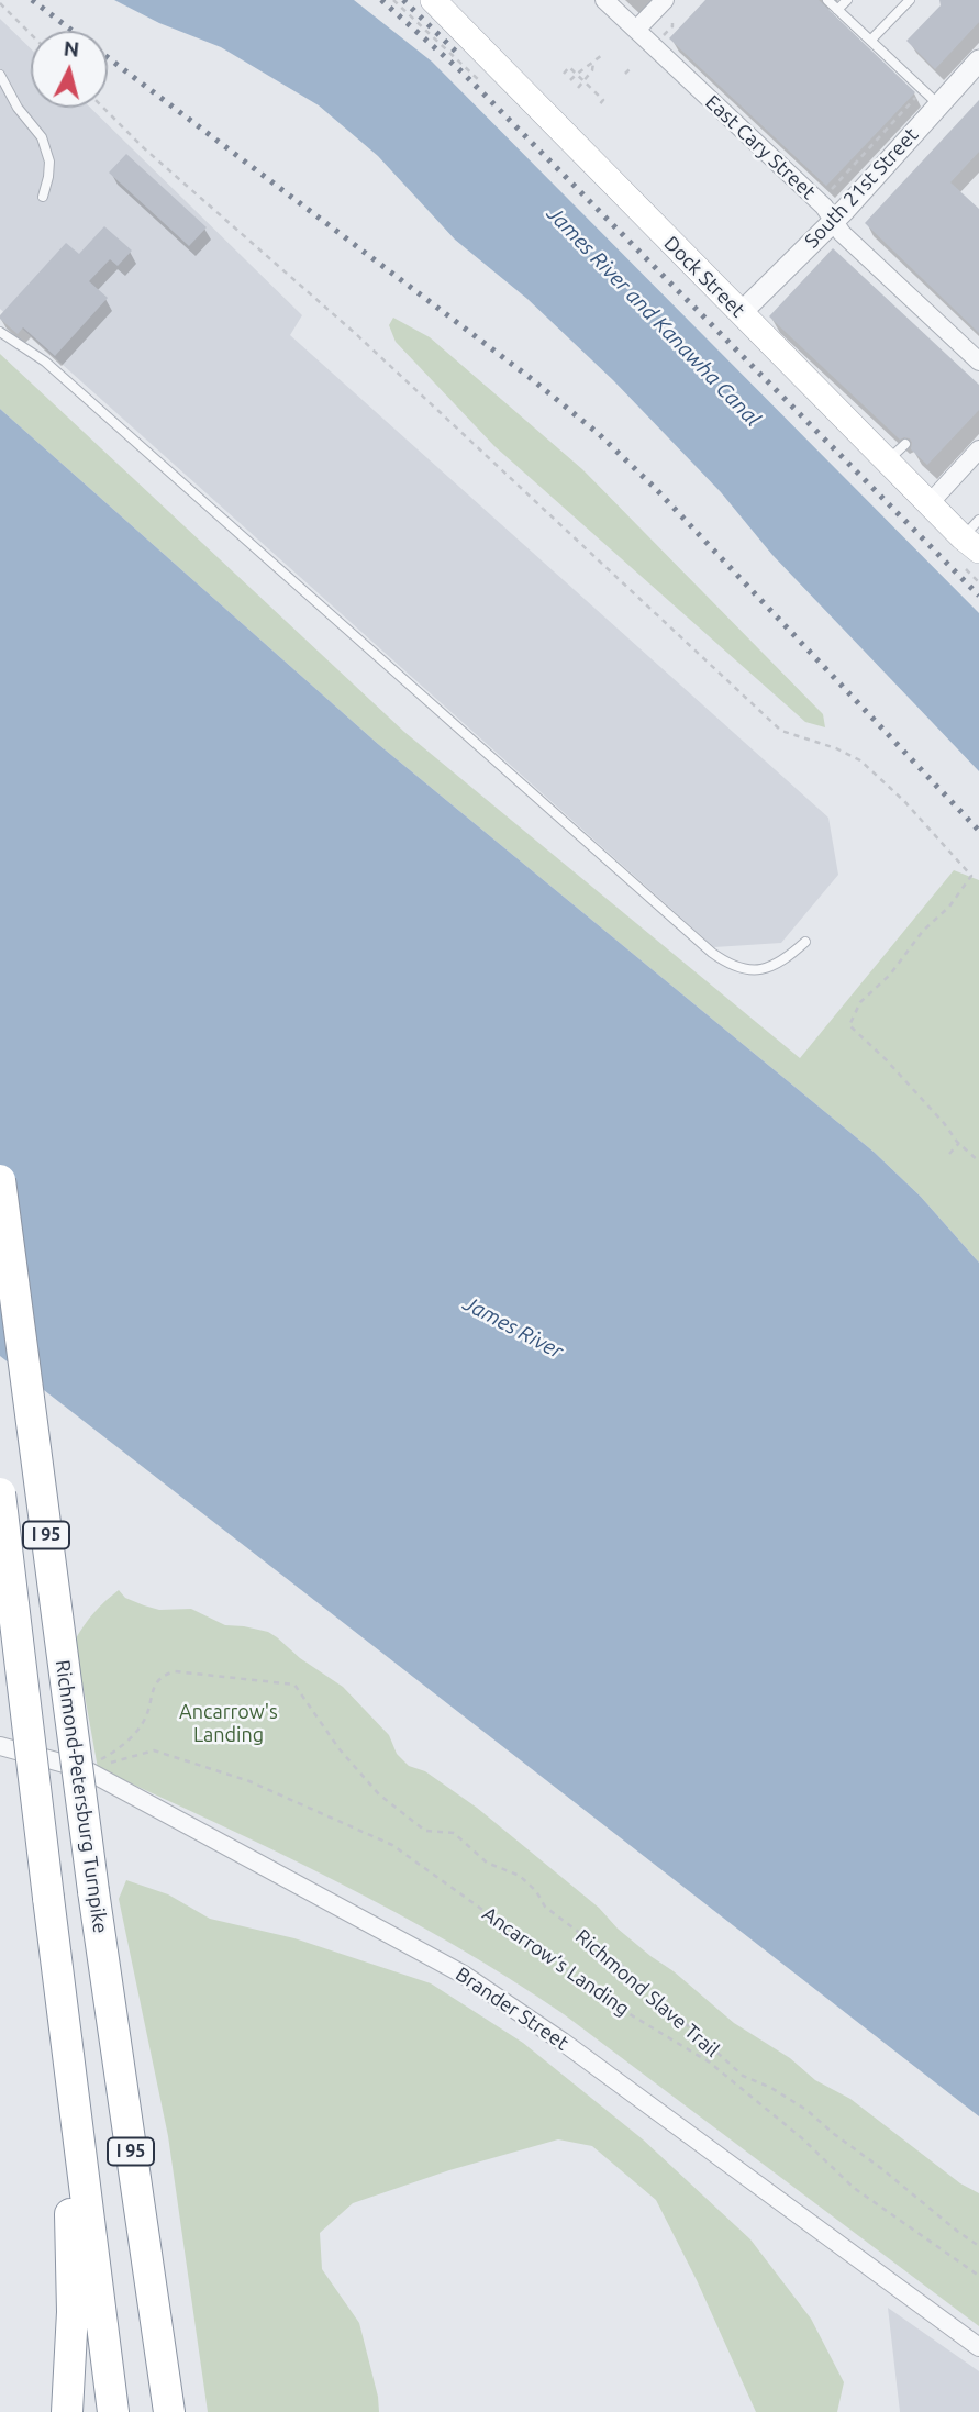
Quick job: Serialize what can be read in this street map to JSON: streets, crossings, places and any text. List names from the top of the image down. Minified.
{"streets":{"highway":["I 95","Richmond-Petersburg Turnpike"],"main road":["Dock Street"],"street":["East Cary Street","South 21st Street","Brander Street"],"path":["Ancarrow’s Landing","Richmond Slave Trail"]},"crossings":[["East Cary Street","South 21st Street"],["South 21st Street","Dock Street"],["Ancarrow’s Landing","Richmond Slave Trail"],["Ancarrow’s Landing","Brander Street"],["Richmond Slave Trail","Brander Street"]],"water":["James River and Kanawha Canal","James River"],"parks":["Ancarrow's Landing"],"north":"top"}
